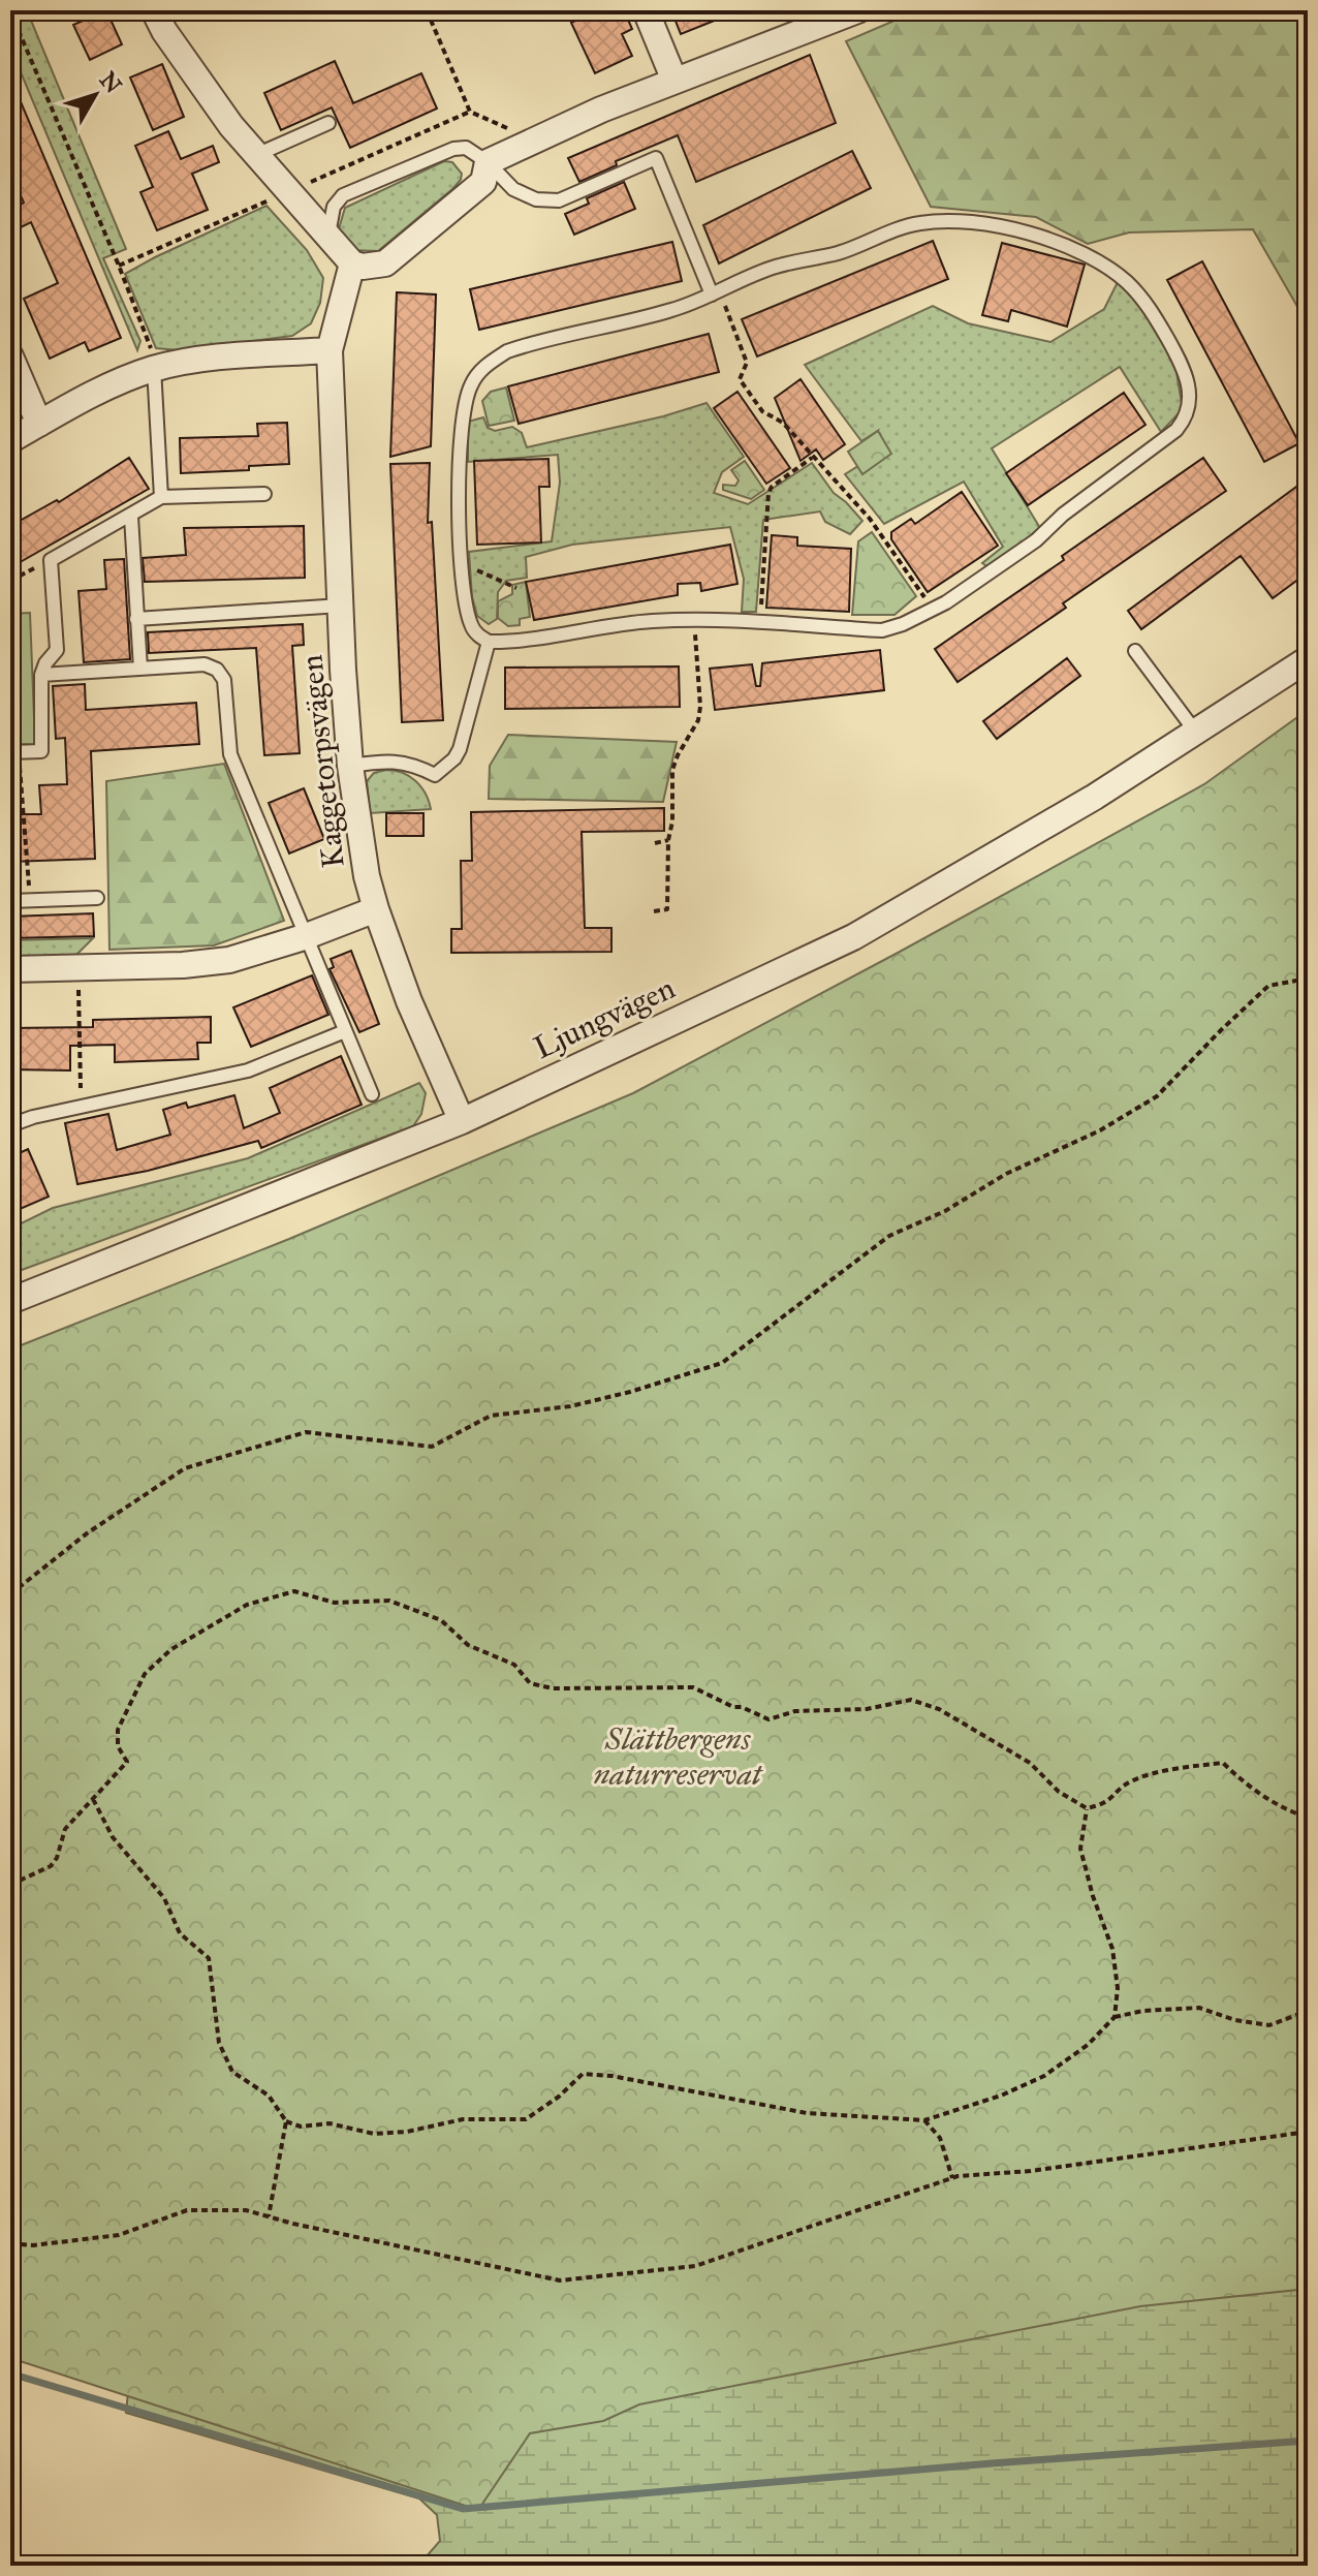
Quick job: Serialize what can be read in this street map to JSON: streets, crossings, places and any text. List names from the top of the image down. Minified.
{"streets":{"street":["Kaggetorpsvägen","Ljungvägen"]},"crossings":[["Kaggetorpsvägen","Ljungvägen"]],"parks":["Slättbergens naturreservat"],"north":"top right"}
